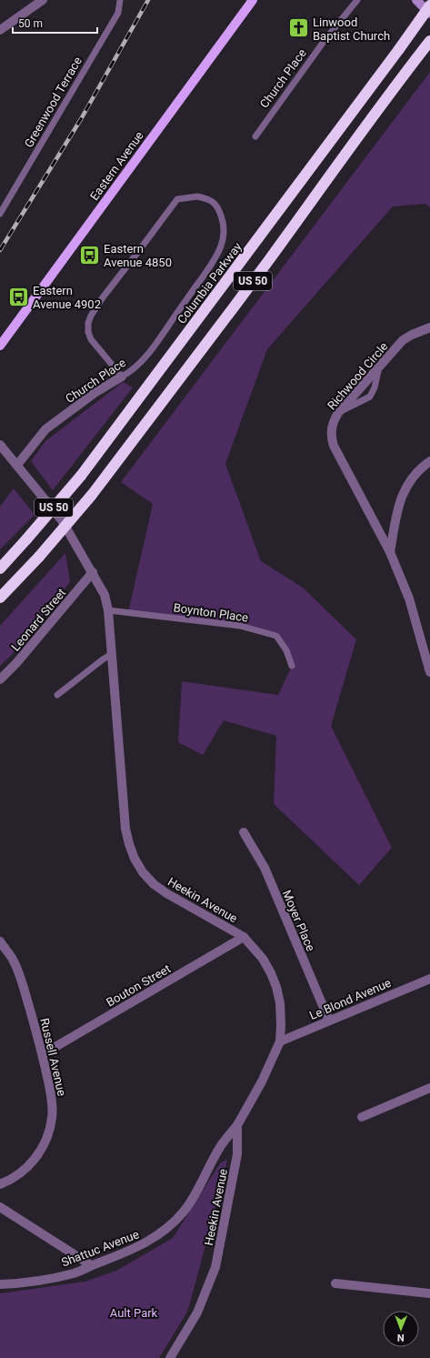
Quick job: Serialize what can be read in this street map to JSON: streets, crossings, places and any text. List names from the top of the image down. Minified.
{"streets":{"highway":["US 50","Columbia Parkway"],"main road":["Eastern Avenue"],"street":["Church Place","Richwood Circle","Leonard Street","Heekin Avenue","Moyer Place","Bouton Street","Le Blond Avenue","Russell Avenue","Shattuc Avenue"],"lane":["Greenwood Terrace","Boynton Place"]},"crossings":[["Church Place","Heekin Avenue"],["Boynton Place","Heekin Avenue"],["Leonard Street","Heekin Avenue"],["Heekin Avenue","Bouton Street"],["Heekin Avenue","Le Blond Avenue"],["Heekin Avenue","Shattuc Avenue"],["Moyer Place","Le Blond Avenue"],["Bouton Street","Russell Avenue"]],"parks":["Ault Park"],"places":{"church":["Linwood Baptist Church"],"bus stop":["Eastern Avenue 4850","Eastern Avenue 4902"]},"scale_bar":"50 m","north":"bottom"}
